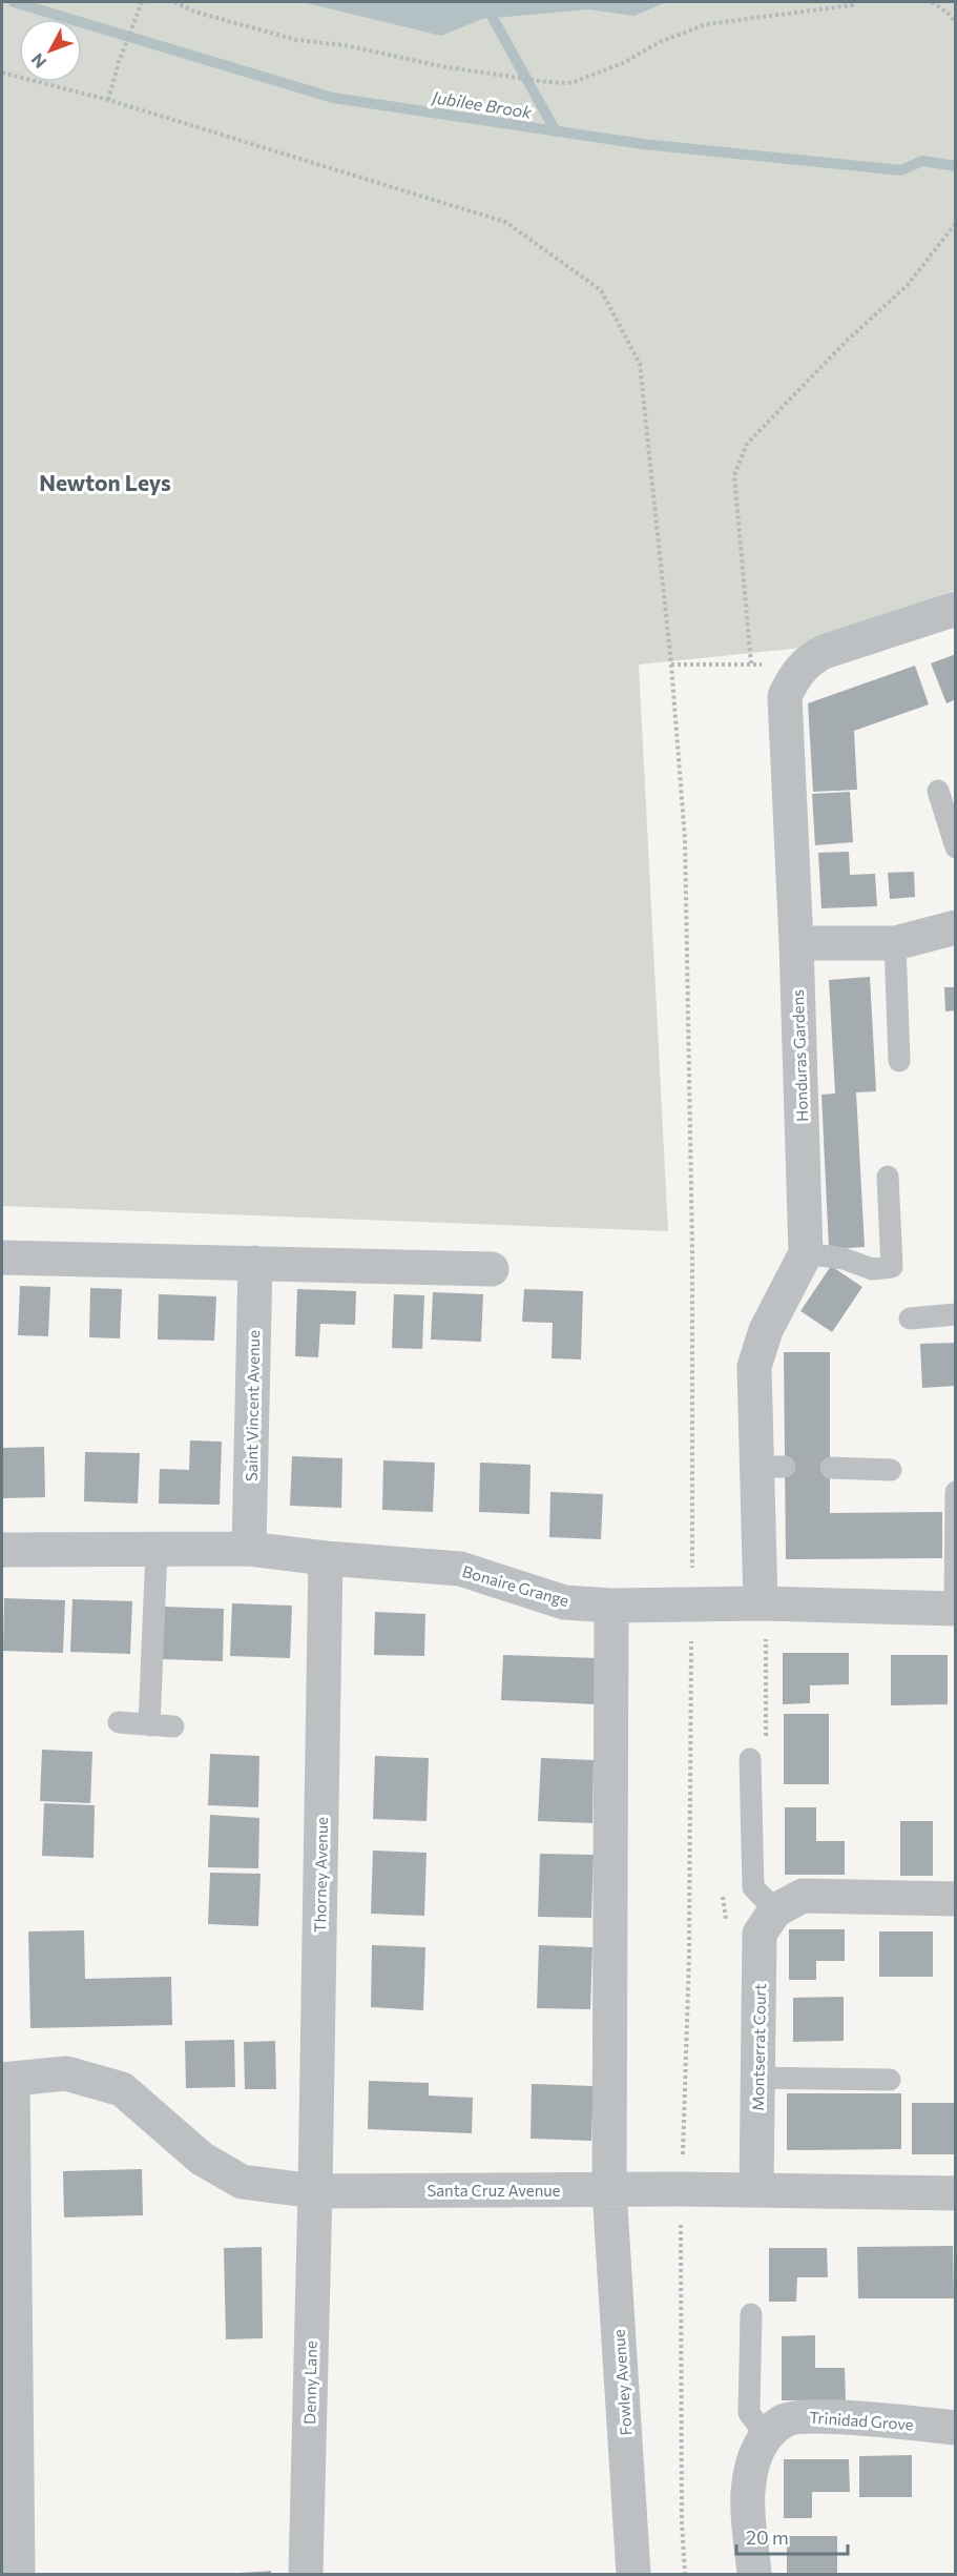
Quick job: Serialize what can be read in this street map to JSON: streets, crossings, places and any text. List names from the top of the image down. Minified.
{"streets":{"street":["Honduras Gardens","Saint Vincent Avenue","Bonaire Grange","Thorney Avenue","Montserrat Court","Santa Cruz Avenue","Denny Lane","Fowley Avenue","Trinidad Grove"]},"crossings":[["Honduras Gardens","Bonaire Grange"],["Saint Vincent Avenue","Bonaire Grange"],["Bonaire Grange","Thorney Avenue"],["Bonaire Grange","Fowley Avenue"],["Thorney Avenue","Santa Cruz Avenue"],["Thorney Avenue","Denny Lane"],["Montserrat Court","Santa Cruz Avenue"],["Santa Cruz Avenue","Denny Lane"],["Santa Cruz Avenue","Fowley Avenue"]],"districts":["Newton Leys"],"water":["Jubilee Brook"],"scale_bar":"20 m","north":"bottom left"}
